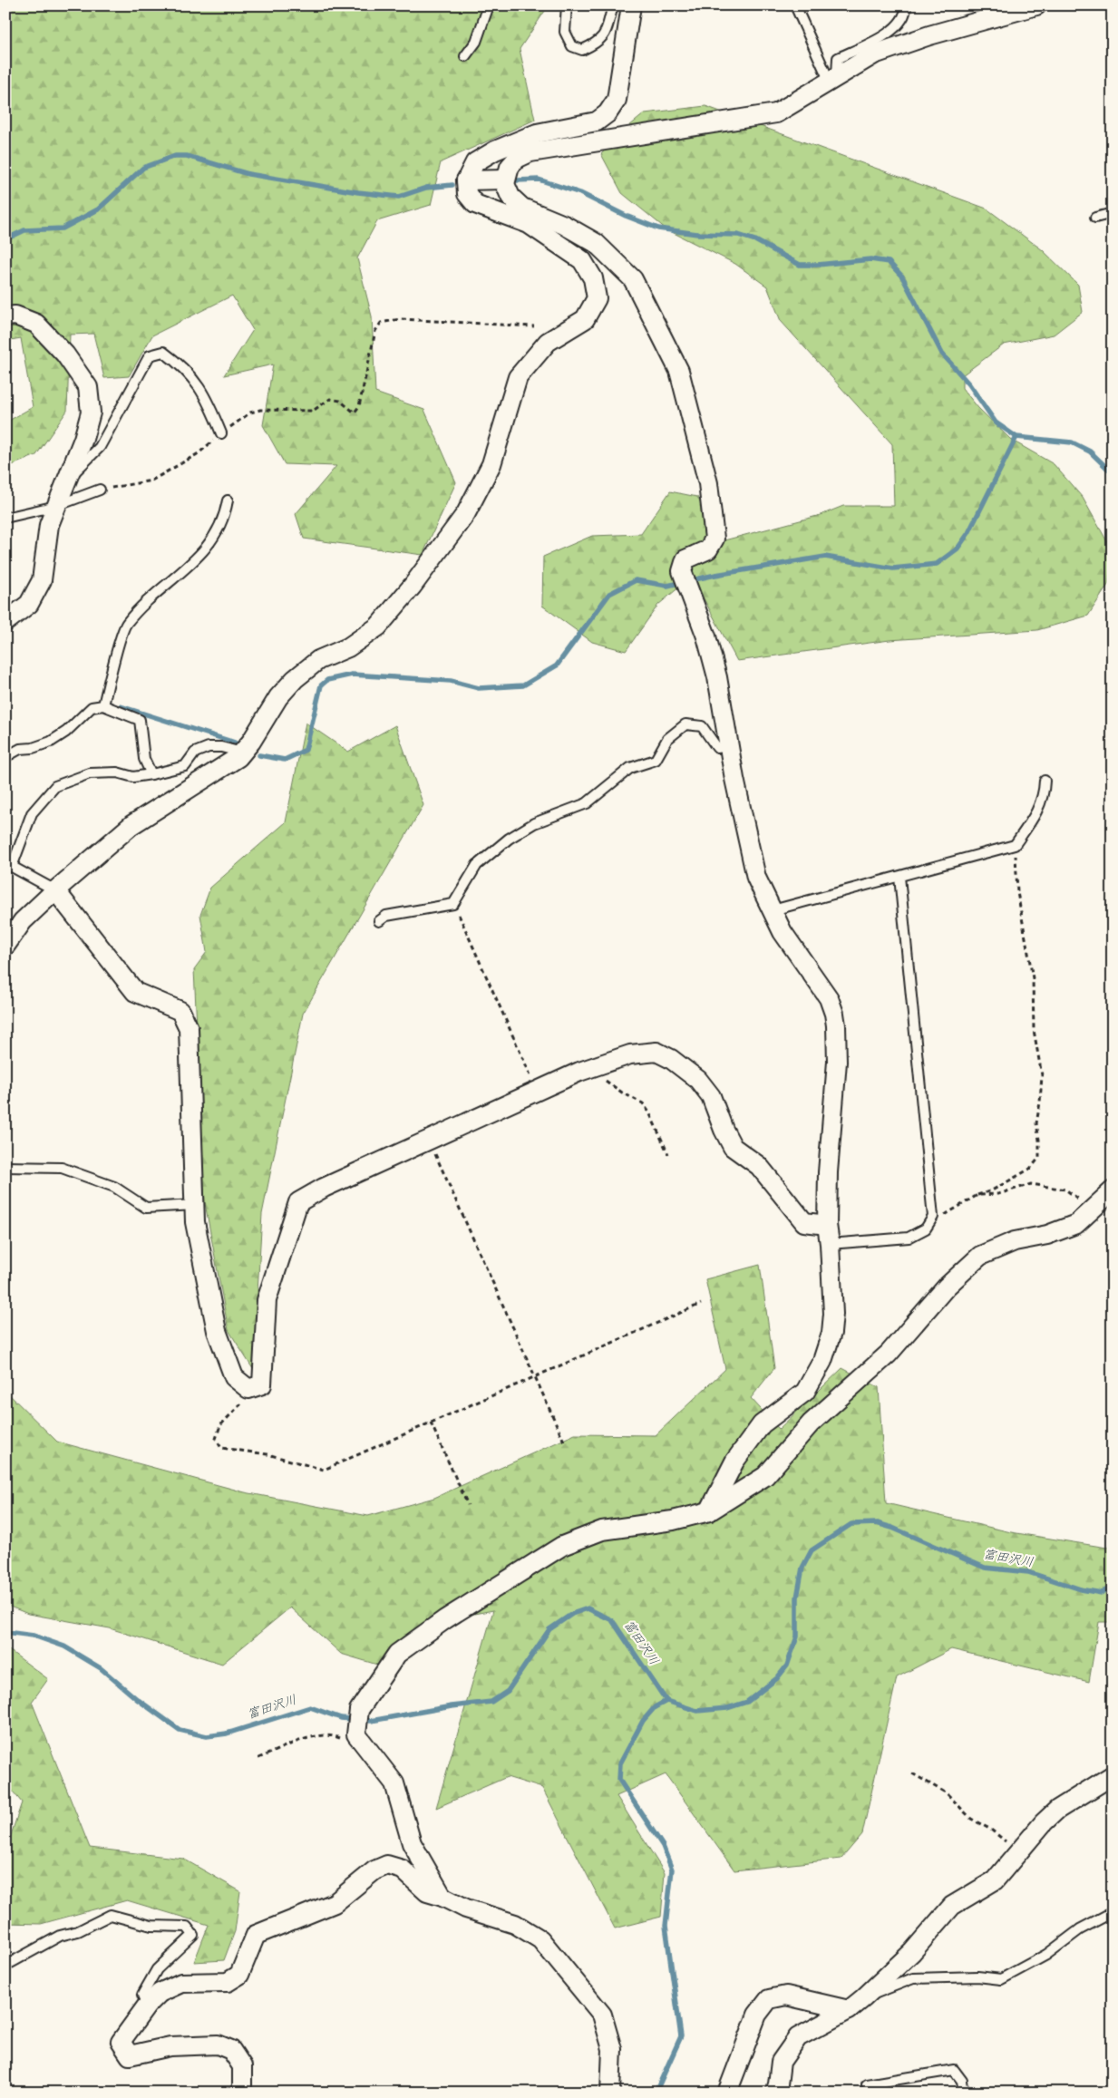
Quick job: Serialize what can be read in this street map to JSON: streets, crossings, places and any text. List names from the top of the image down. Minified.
{"water":["富田沢川"]}
